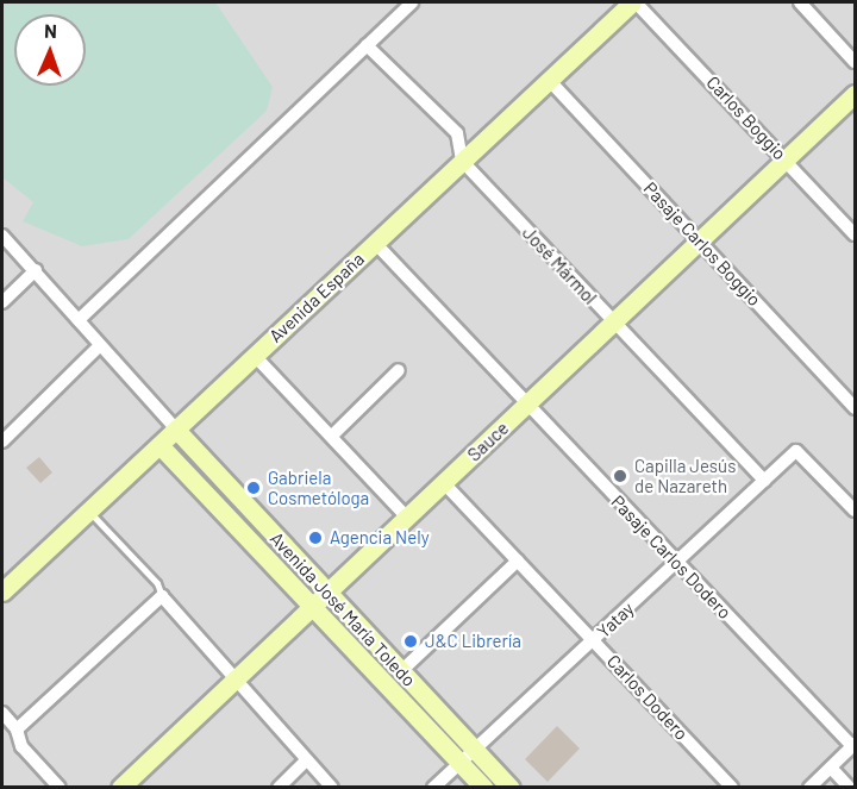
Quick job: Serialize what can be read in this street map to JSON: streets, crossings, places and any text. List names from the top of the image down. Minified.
{"streets":{"main road":["Avenida España","Sauce","Avenida José María Toledo"],"street":["Carlos Boggio","Pasaje Carlos Boggio","José Mármol","Pasaje Carlos Dodero","Yatay","Carlos Dodero"]},"crossings":[["Carlos Boggio","Avenida España"],["Carlos Boggio","Sauce"],["Pasaje Carlos Boggio","Avenida España"],["Pasaje Carlos Boggio","Sauce"],["José Mármol","Avenida España"],["José Mármol","Sauce"],["José Mármol","Yatay"],["Avenida España","Pasaje Carlos Dodero"],["Avenida España","Avenida José María Toledo"],["Sauce","Pasaje Carlos Dodero"],["Sauce","Avenida José María Toledo"],["Sauce","Carlos Dodero"],["Pasaje Carlos Dodero","Yatay"],["Avenida José María Toledo","Yatay"],["Yatay","Carlos Dodero"]],"places":["Capilla Jesús de Nazareth","Gabriela Cosmetóloga","Agencia Nely","J&C Librería"],"north":"top"}
